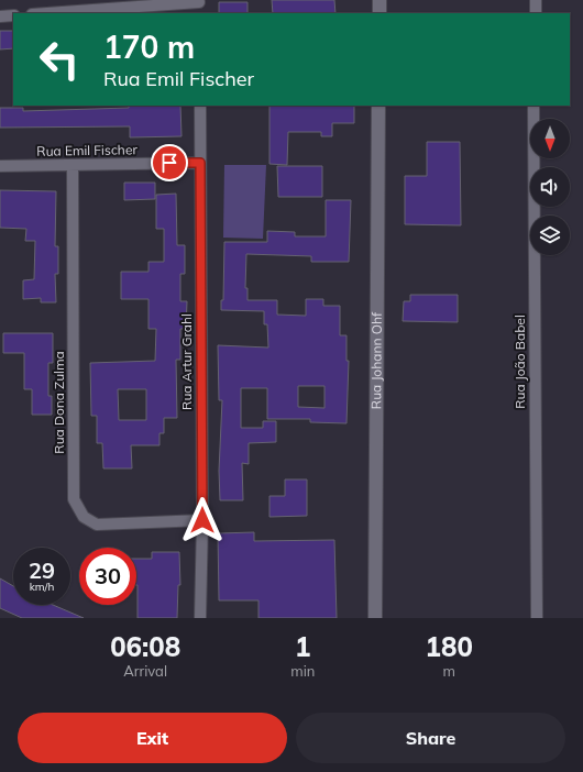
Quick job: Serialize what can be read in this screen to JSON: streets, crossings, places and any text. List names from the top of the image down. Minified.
{"streets":{"main road":["Rua Johann Ohf"],"street":["Rua Emil Fischer","Rua Artur Grahl","Rua João Babel","Rua Dona Zulma"]},"crossings":[["Rua Emil Fischer","Rua Artur Grahl"],["Rua Emil Fischer","Rua Dona Zulma"],["Rua Artur Grahl","Rua Dona Zulma"]],"north":"bottom","page":{"turn":["170 m","Rua Emil Fischer"],"speed":"29 km/h","limit":"30","eta":["06:08","Arrival","1","min","180","m"],"buttons":["Exit","Share"]}}
